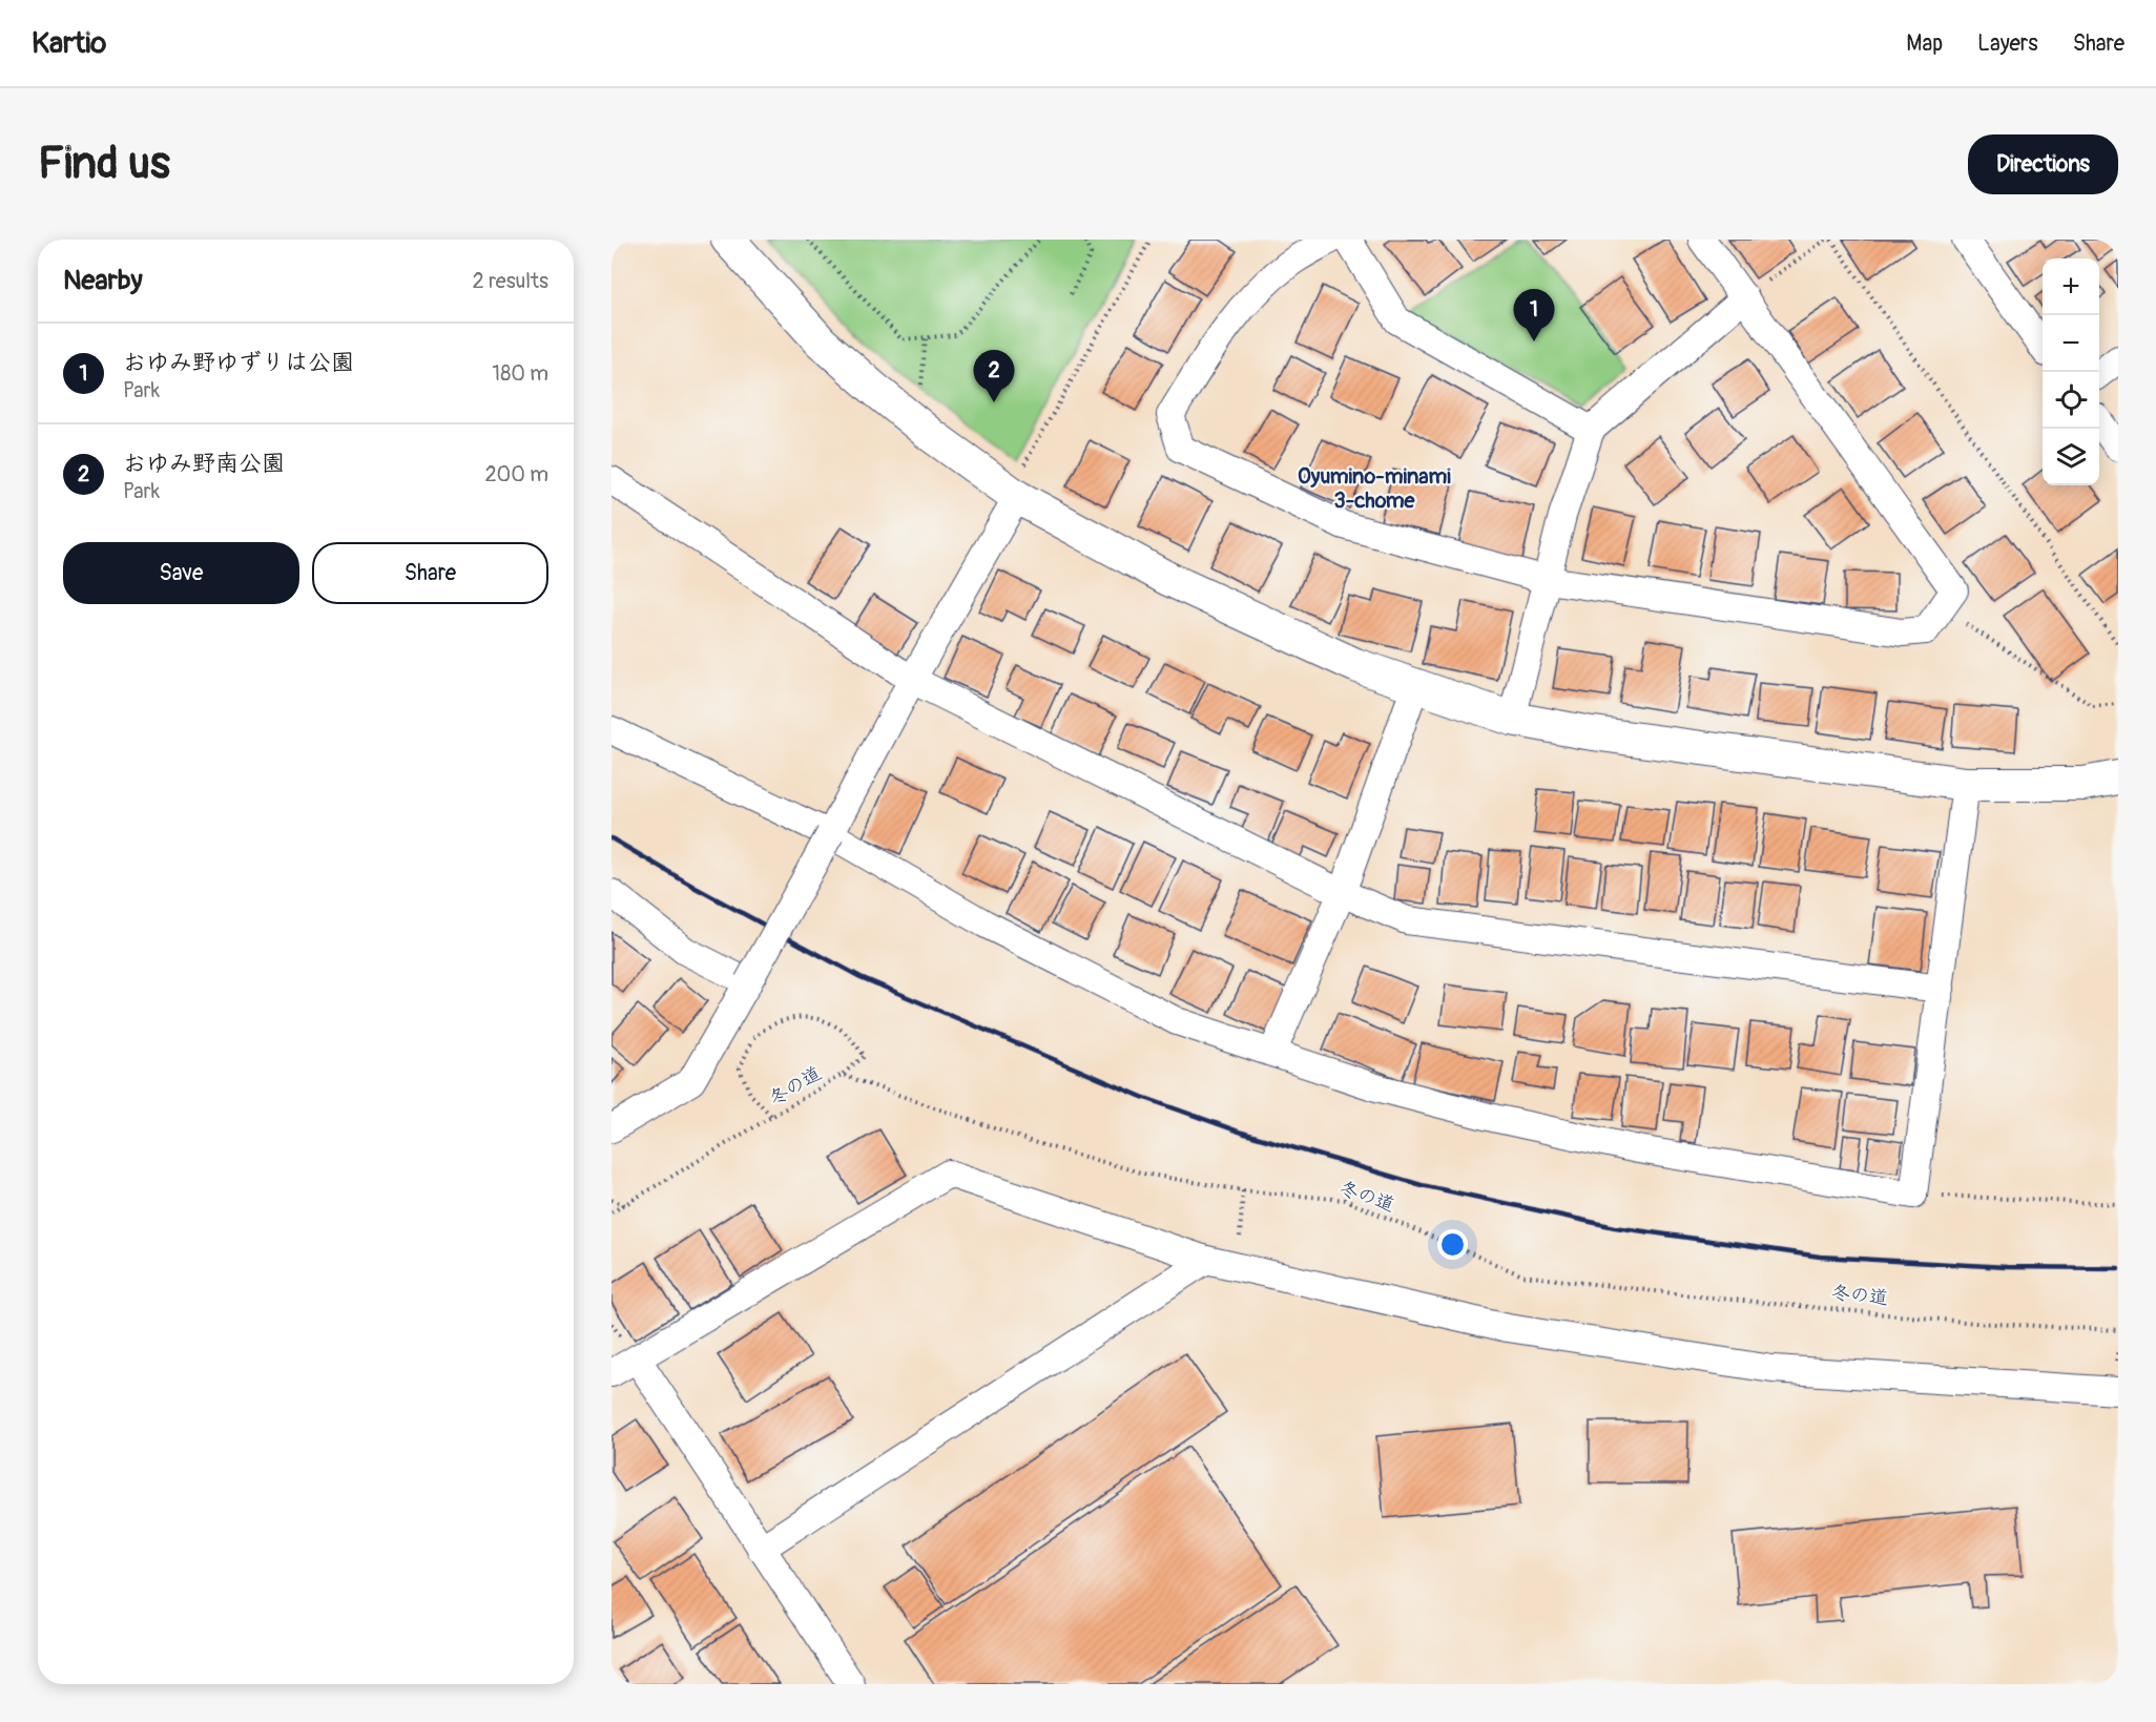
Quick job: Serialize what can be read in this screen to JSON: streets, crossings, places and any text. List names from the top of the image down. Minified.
{"streets":{"path":["冬の道"]},"districts":["Oyumino-minami 3-chome"],"page":{"header":"Kartio","nav":["Map","Layers","Share"],"buttons":["Directions",["Save","Share"]],"title":"Find us","heading":["Nearby","2 results"],"map_buttons":["+","−"],"pins":["1","2"],"list":[{"mark":"1","name":"おゆみ野ゆずりは公園","note":"Park","value":"180 m"},{"mark":"2","name":"おゆみ野南公園","note":"Park","value":"200 m"}]}}
